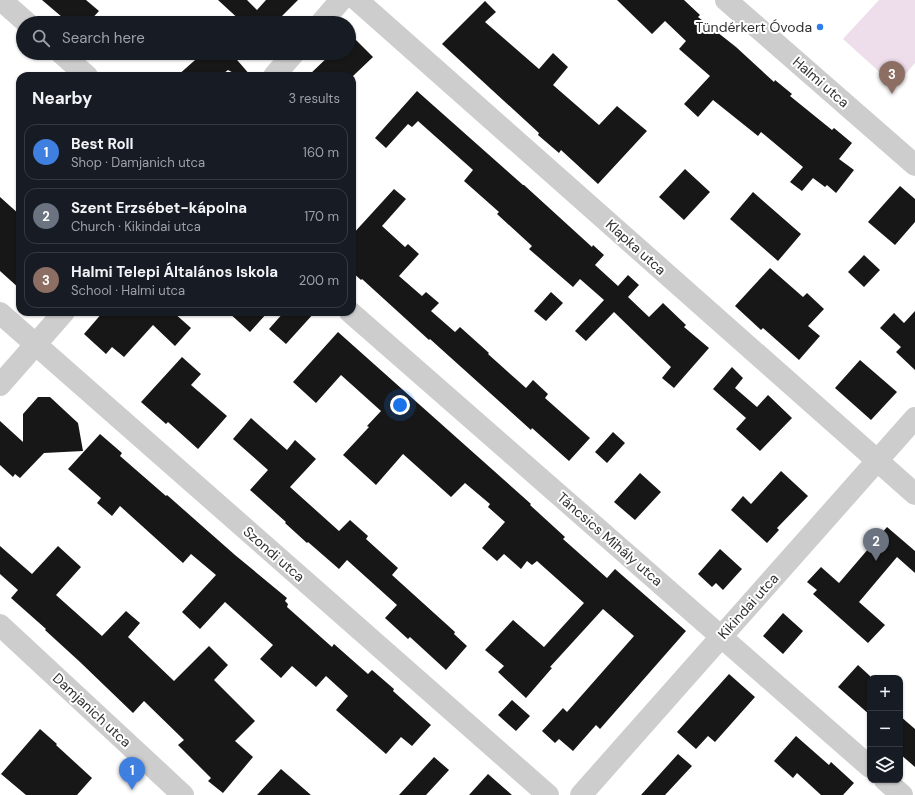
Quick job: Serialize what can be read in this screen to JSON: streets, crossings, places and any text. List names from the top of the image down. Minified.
{"streets":{"street":["Halmi utca","Klapka utca","Táncsics Mihály utca","Szondi utca","Kikindai utca","Damjanich utca"]},"crossings":[["Klapka utca","Kikindai utca"],["Táncsics Mihály utca","Kikindai utca"]],"places":["Tündérkert Óvoda"],"page":{"search":"Search here","pins":["3","2","1"],"heading":["Nearby","3 results"],"list":[{"mark":"1","name":"Best Roll","note":"Shop · Damjanich utca","value":"160 m"},{"mark":"2","name":"Szent Erzsébet-kápolna","note":"Church · Kikindai utca","value":"170 m"},{"mark":"3","name":"Halmi Telepi Általános Iskola","note":"School · Halmi utca","value":"200 m"}],"map_buttons":["+","−"]}}
